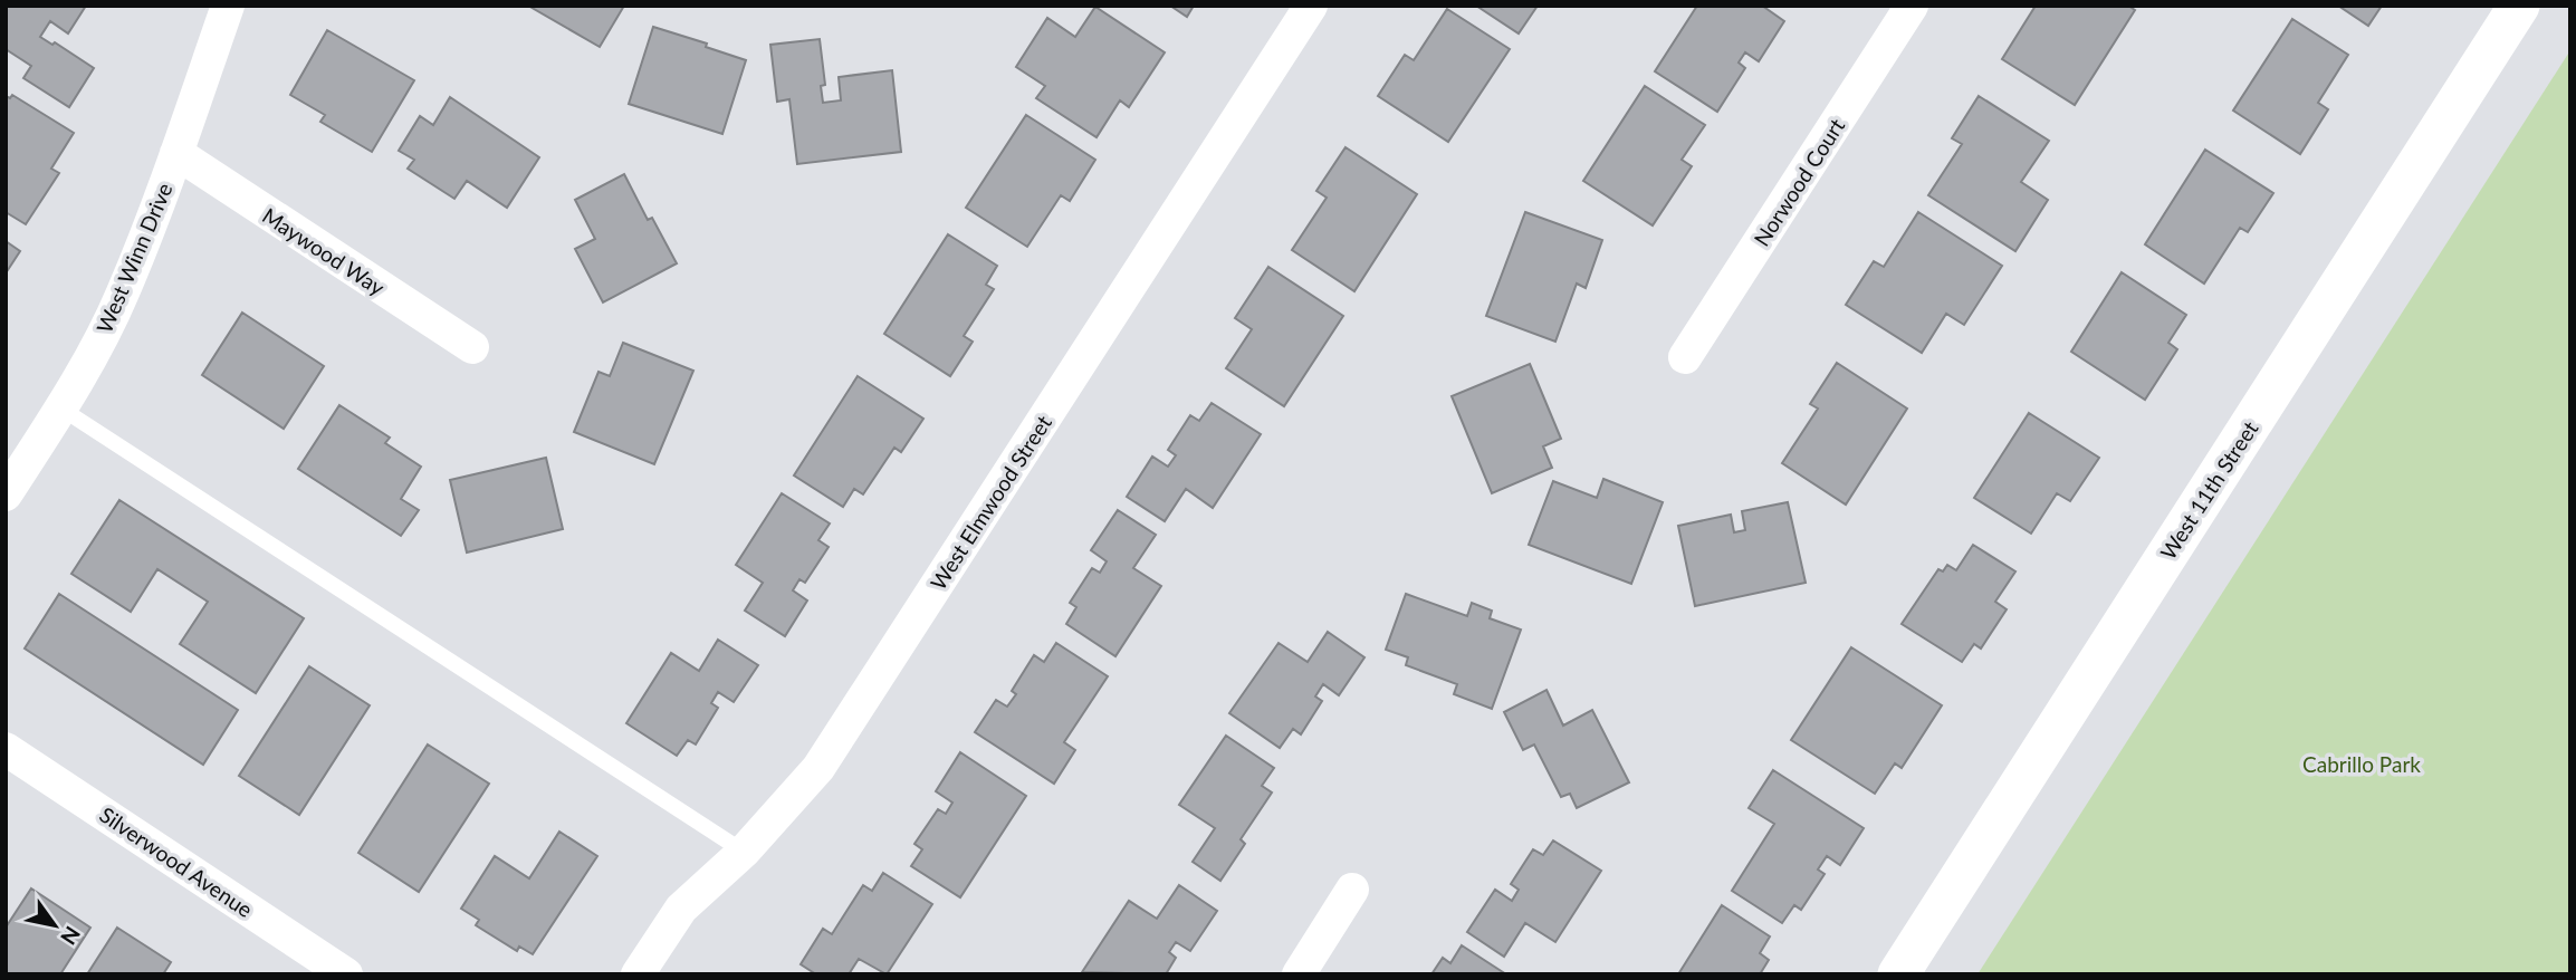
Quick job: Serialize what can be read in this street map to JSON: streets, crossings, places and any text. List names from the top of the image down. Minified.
{"streets":{"street":["Norwood Court","Maywood Way","West Winn Drive","West 11th Street","West Elmwood Street","Silverwood Avenue"]},"crossings":[["Maywood Way","West Winn Drive"]],"parks":["Cabrillo Park"],"north":"bottom right"}
